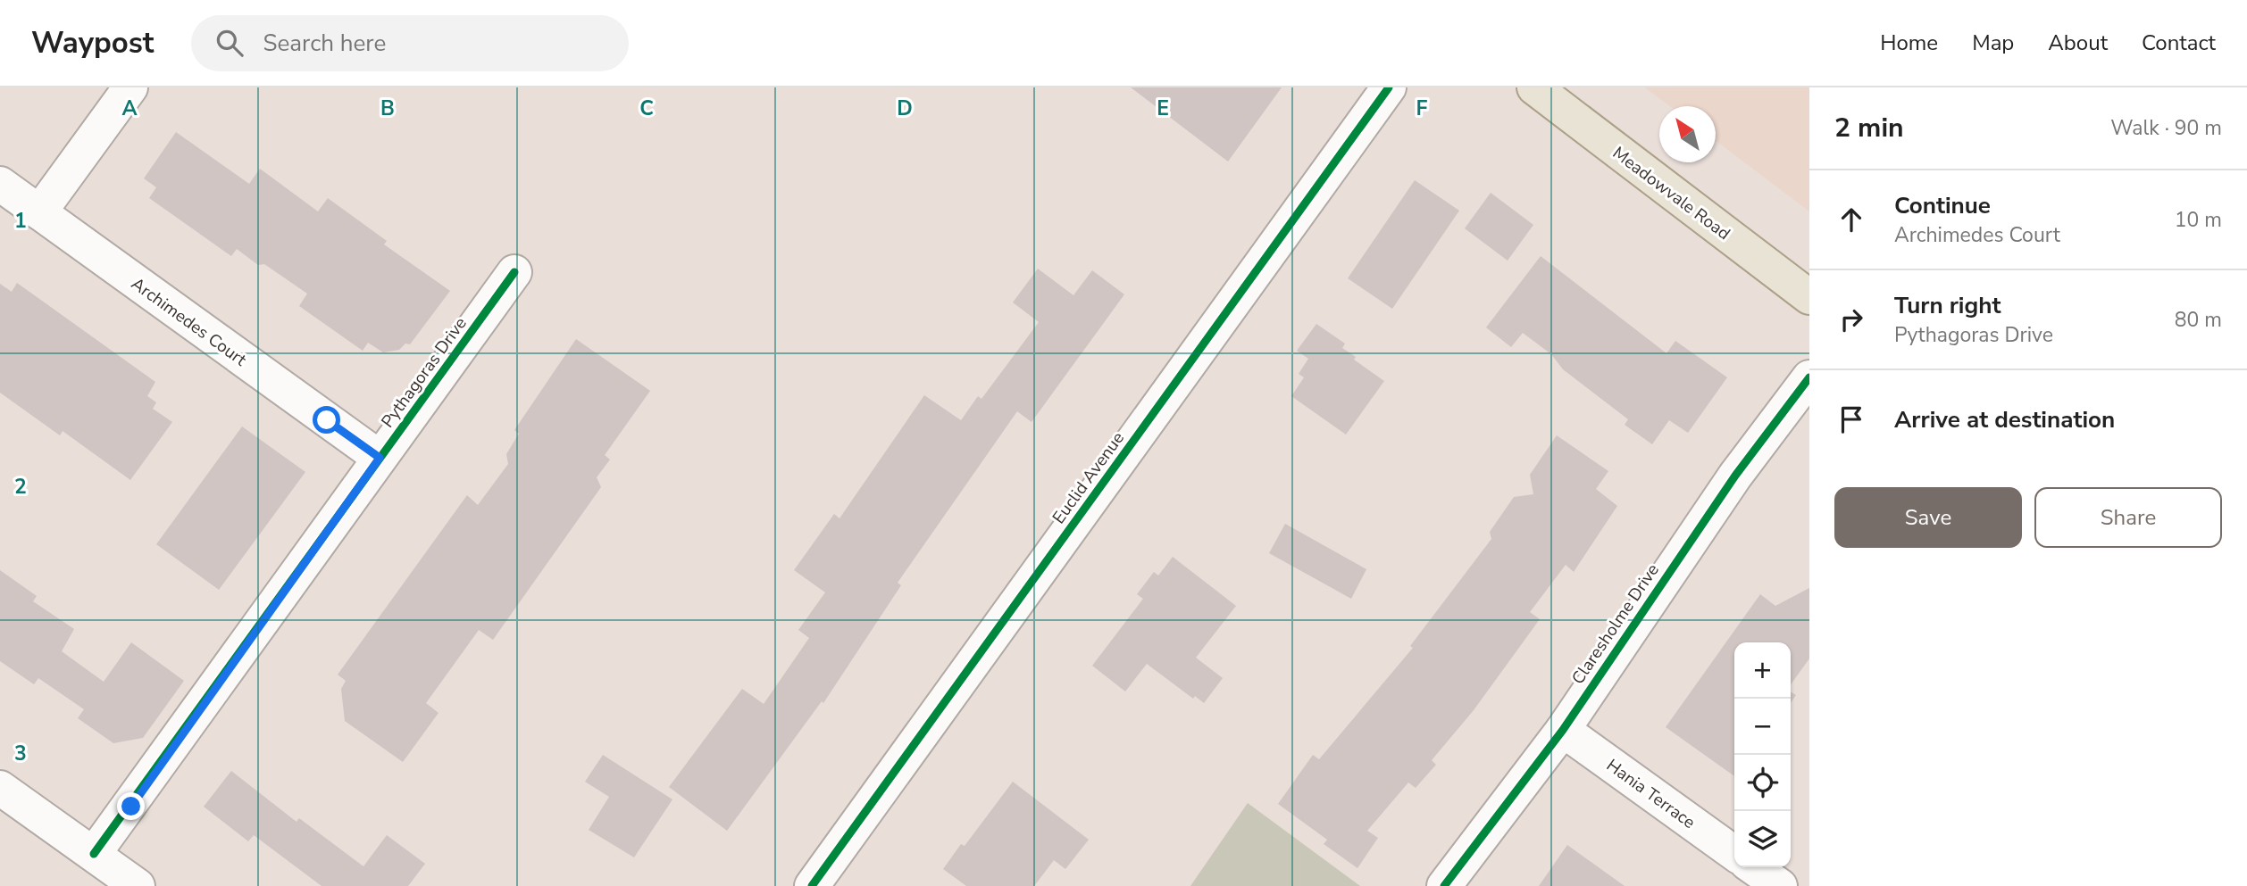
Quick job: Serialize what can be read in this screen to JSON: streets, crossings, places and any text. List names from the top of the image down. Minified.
{"streets":{"main road":["Meadowvale Road"],"street":["Archimedes Court","Pythagoras Drive","Euclid Avenue","Claresholme Drive","Hania Terrace"]},"crossings":[["Archimedes Court","Pythagoras Drive"],["Claresholme Drive","Hania Terrace"]],"north":"top left","page":{"header":"Waypost","search":"Search here","nav":["Home","Map","About","Contact"],"heading":["2 min","Walk · 90 m"],"list":[["Continue","Archimedes Court","10 m"],["Turn right","Pythagoras Drive","80 m"],"Arrive at destination"],"buttons":["Save","Share"],"map_buttons":["+","−"]},"grid":{"columns":["A","B","C","D","E","F"],"rows":["1","2","3"]}}
